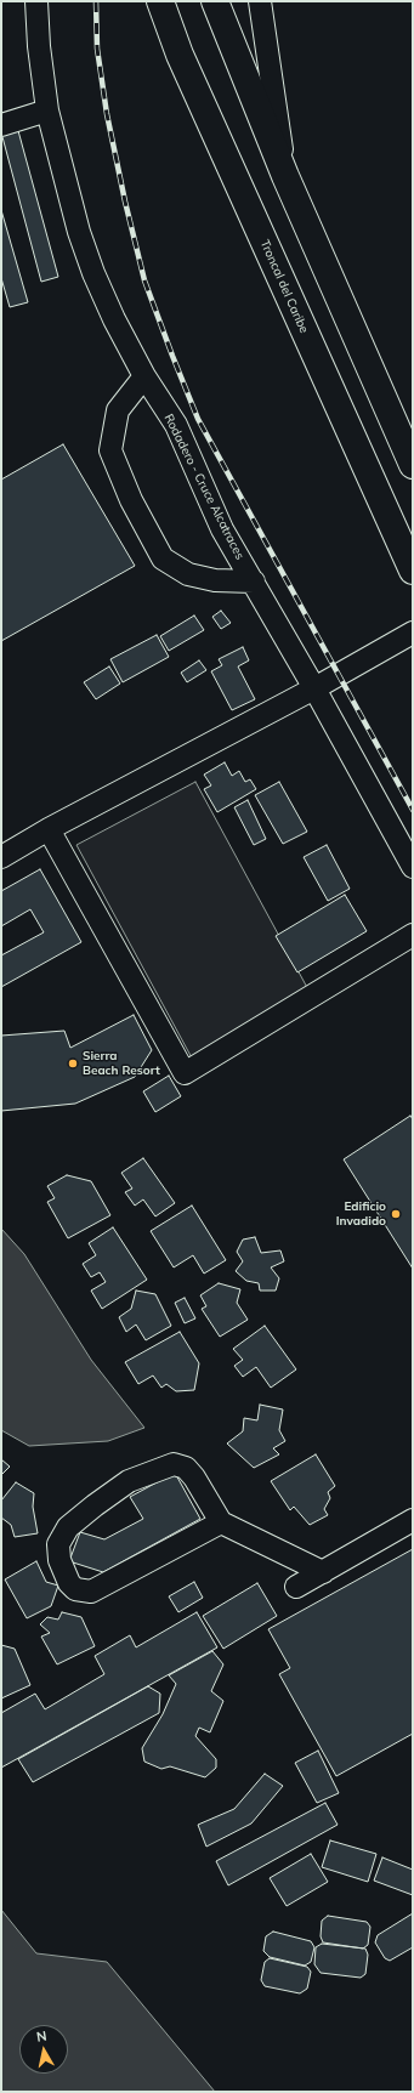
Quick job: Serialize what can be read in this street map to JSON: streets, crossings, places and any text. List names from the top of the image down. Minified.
{"streets":{"highway":["Troncal del Caribe"],"street":["Rodadero - Cruce Alcatraces"]},"places":["Sierra Beach Resort","Edificio Invadido"],"north":"top"}
